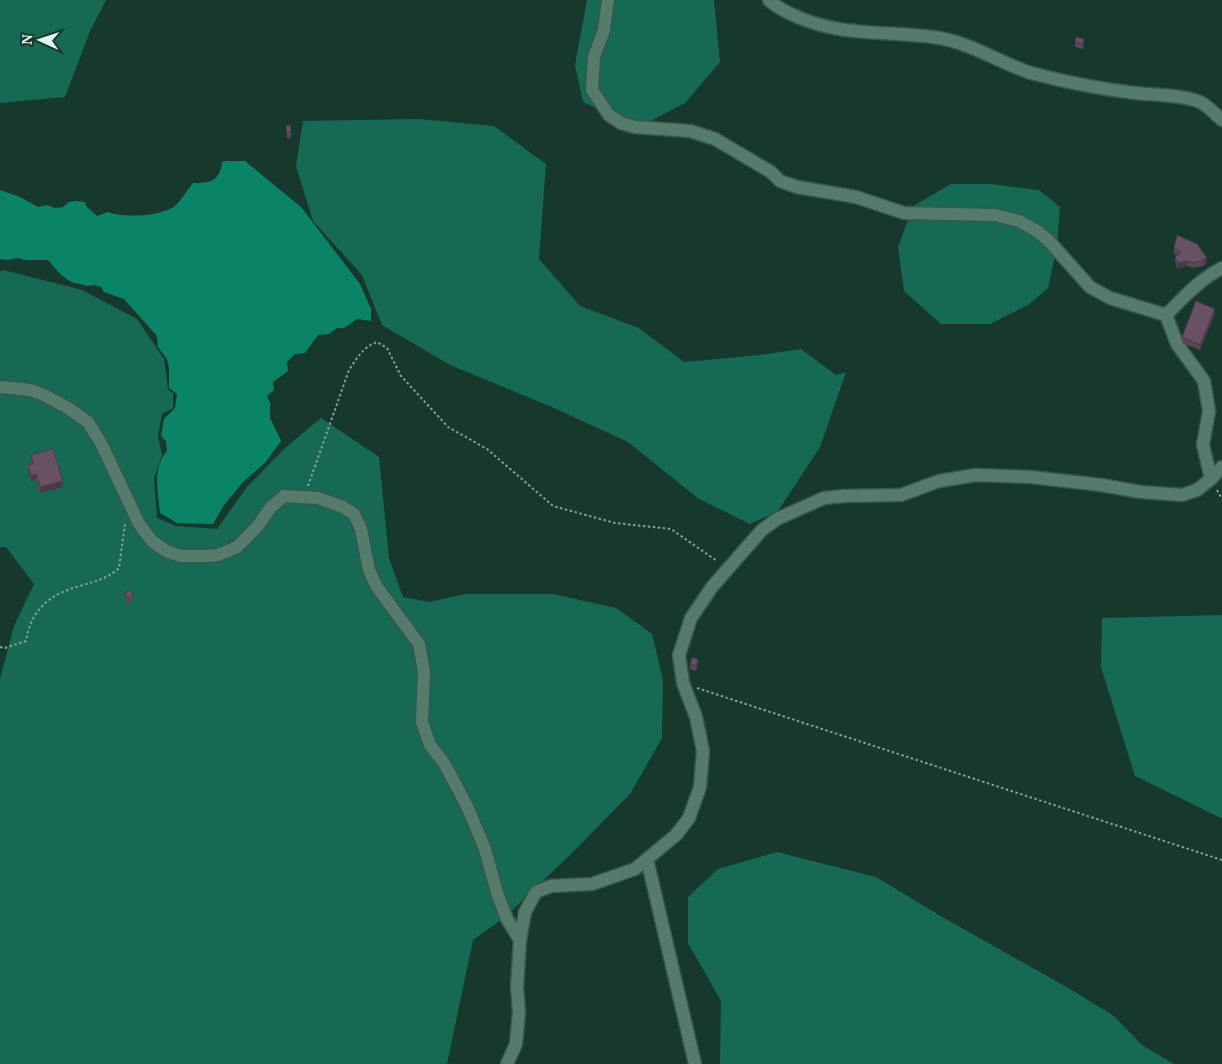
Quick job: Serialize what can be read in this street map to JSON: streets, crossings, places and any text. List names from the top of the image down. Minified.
{"north":"left"}
